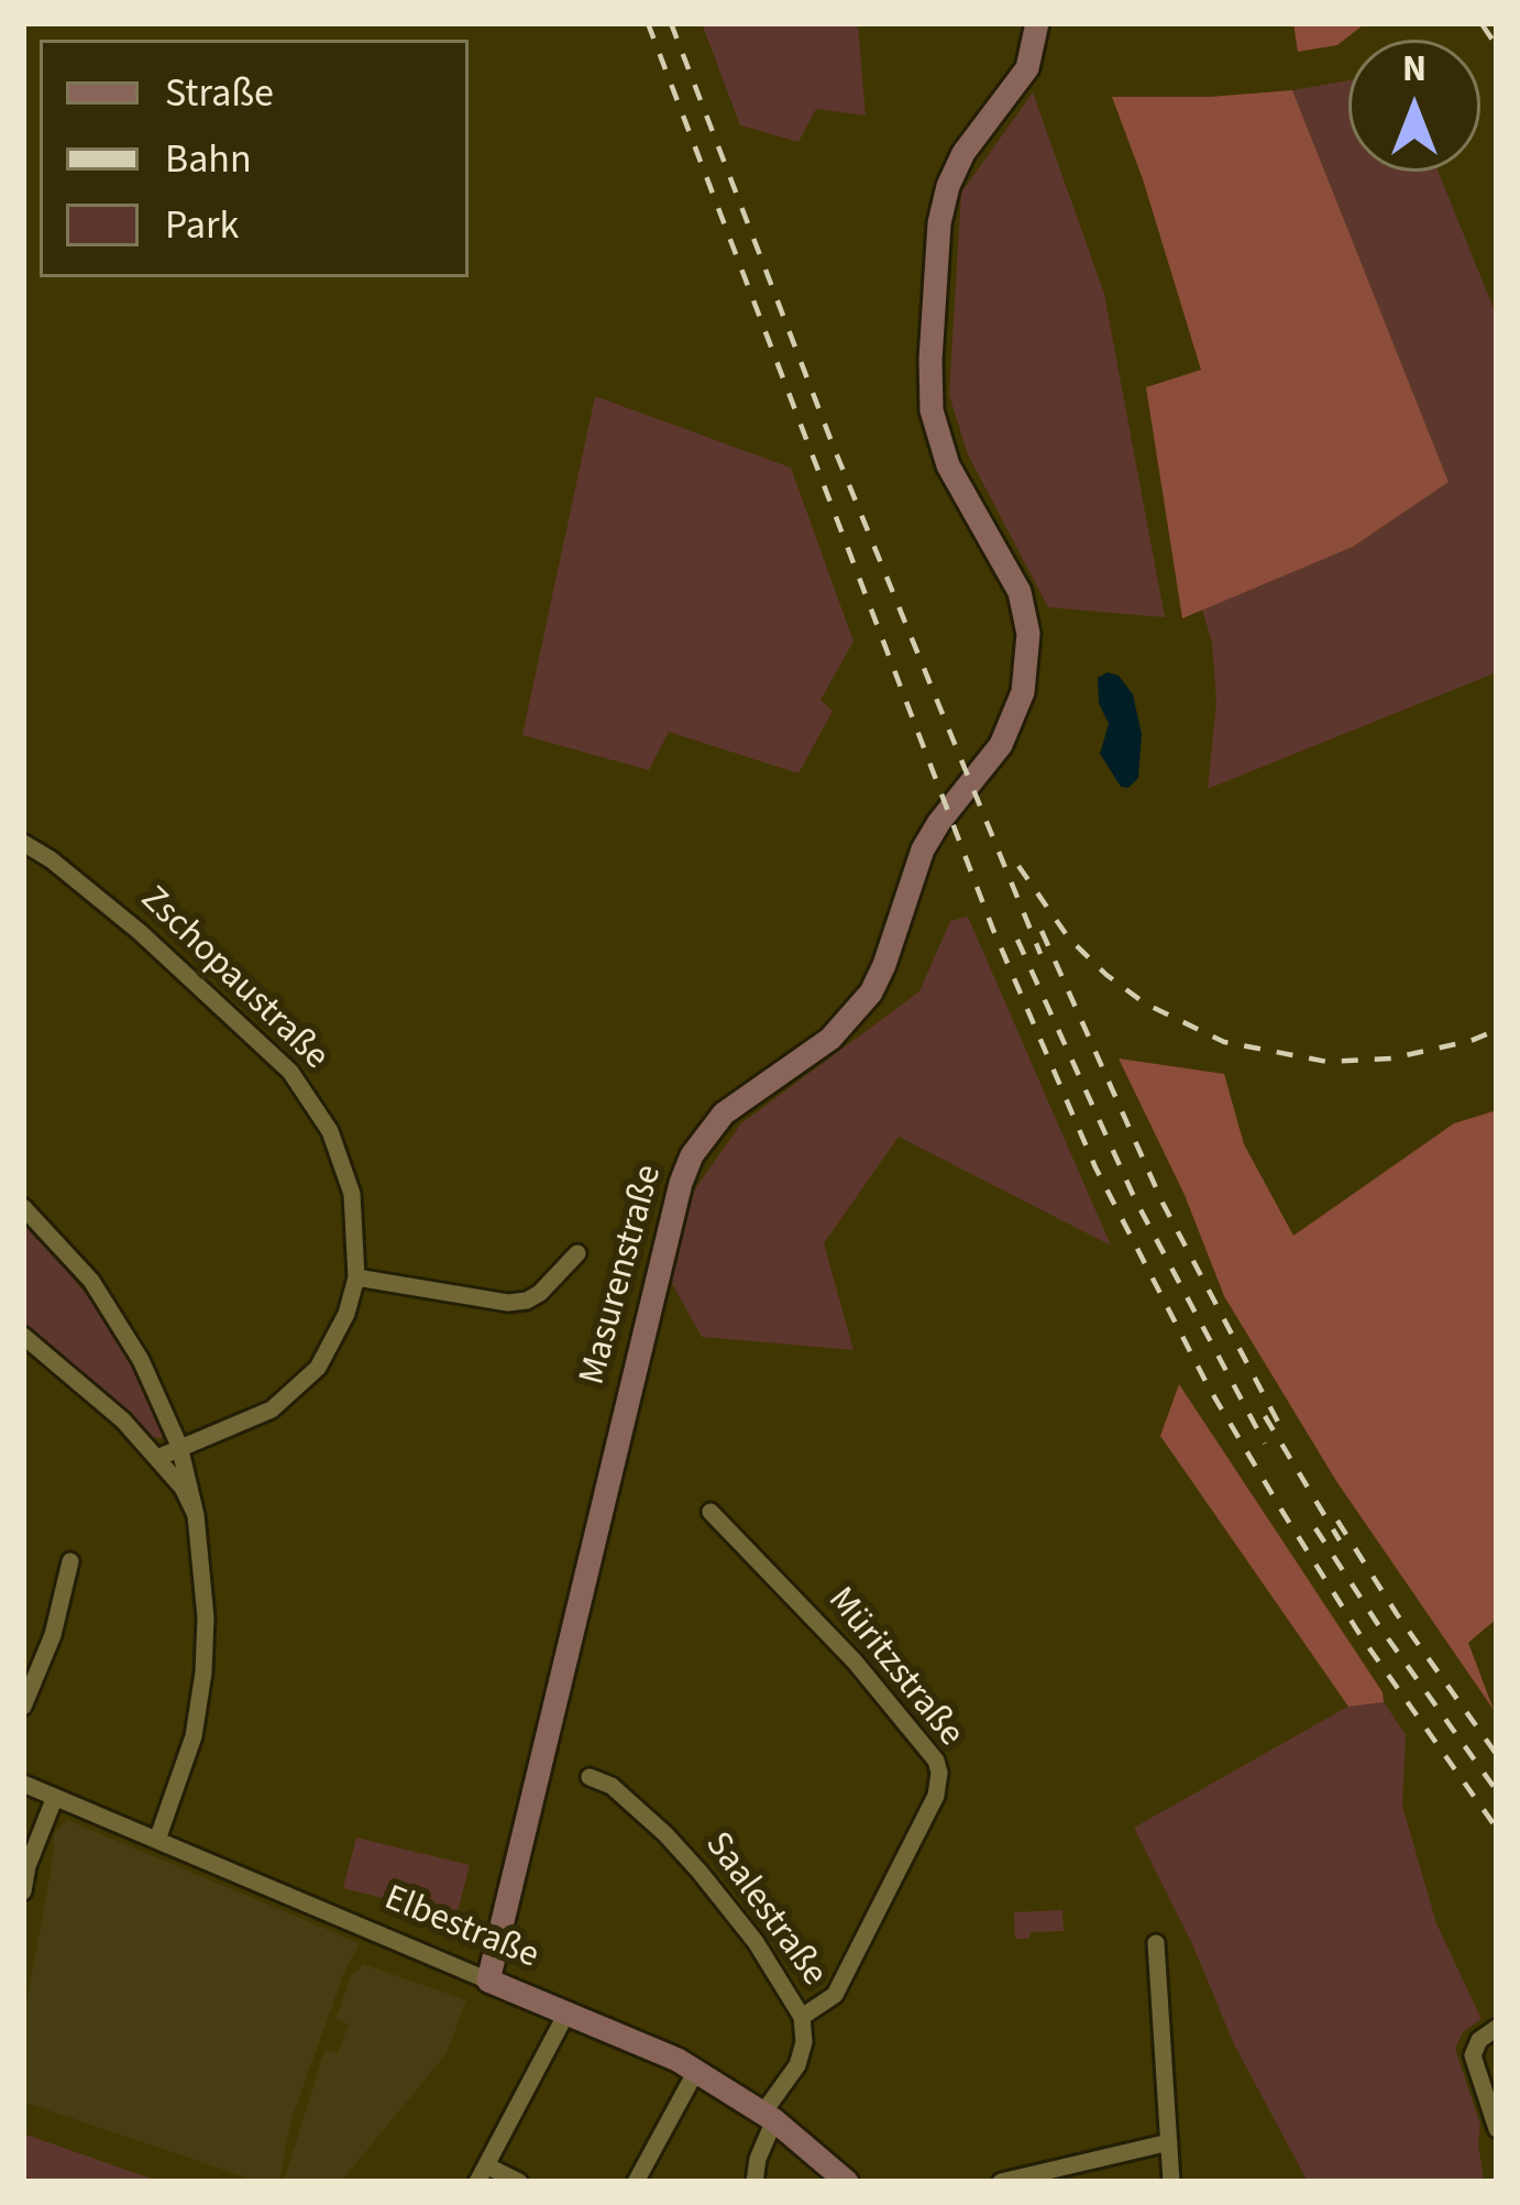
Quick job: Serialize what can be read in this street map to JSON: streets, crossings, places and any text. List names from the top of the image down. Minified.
{"streets":{"main road":["Masurenstraße","Elbestraße"],"street":["Zschopaustraße","Müritzstraße","Saalestraße"]},"crossings":[["Masurenstraße","Elbestraße"],["Müritzstraße","Saalestraße"],["Saalestraße","Elbestraße"]],"legend":["Straße","Bahn","Park"],"north":"top"}
